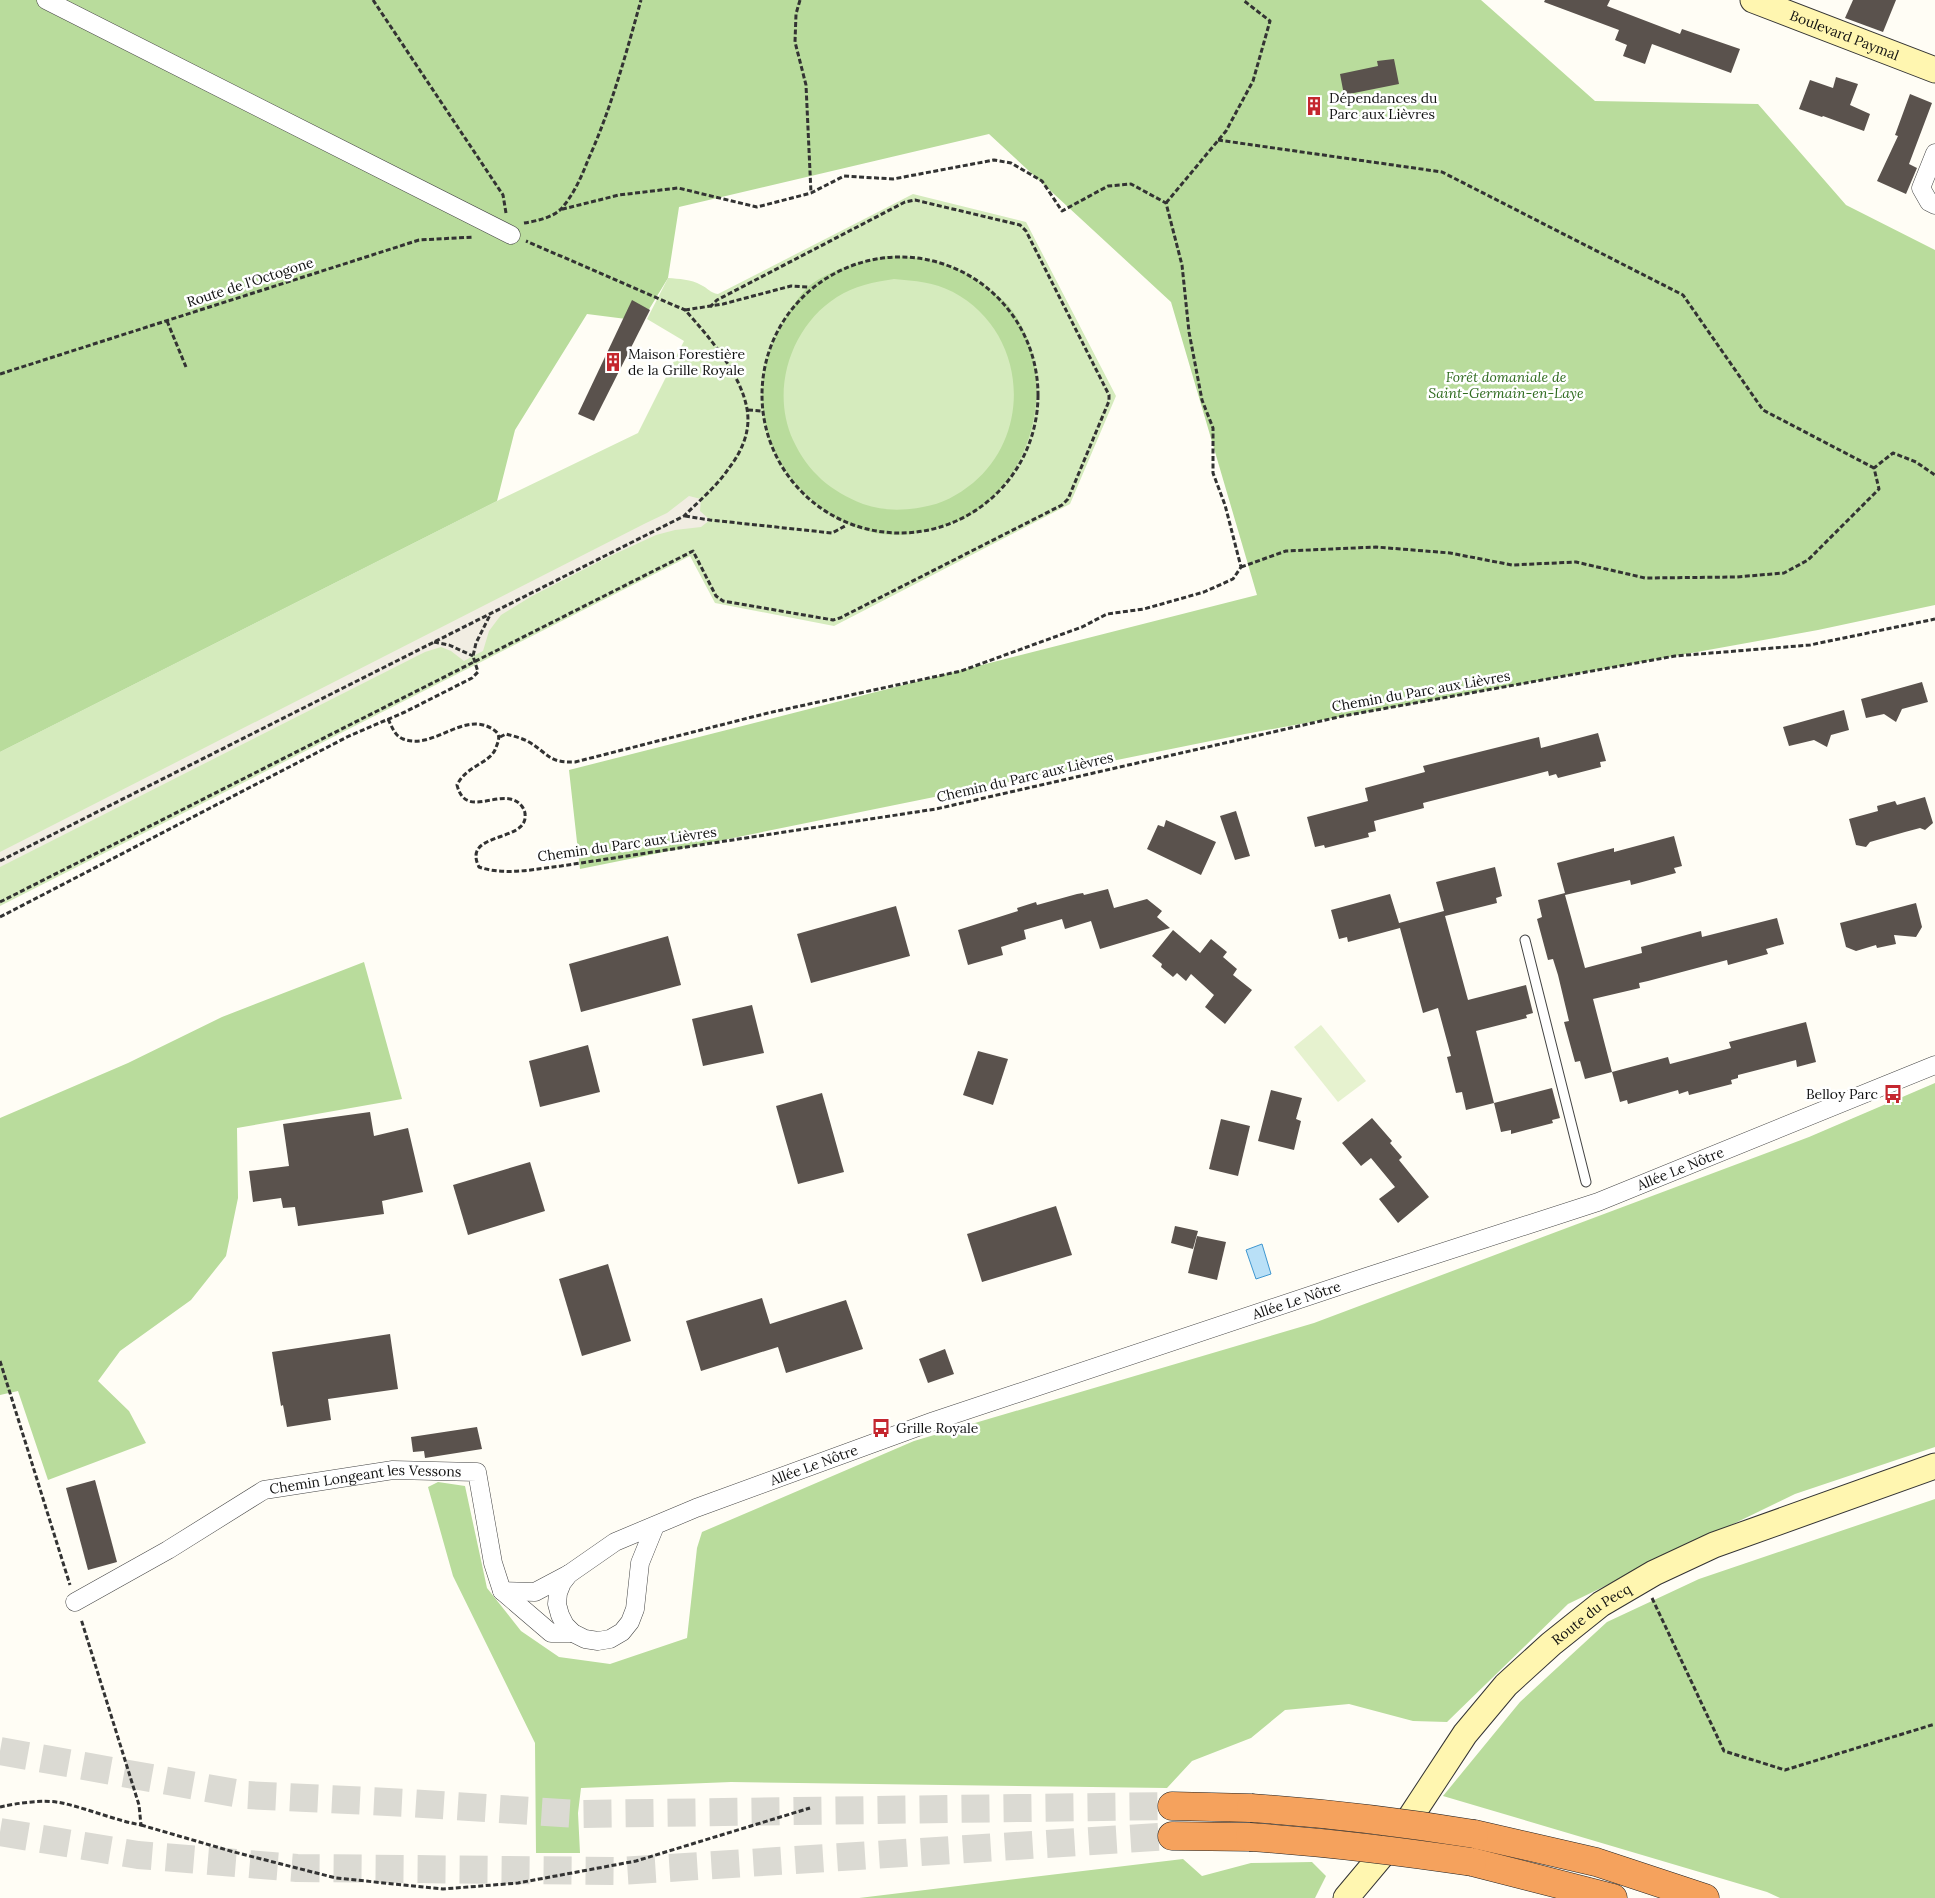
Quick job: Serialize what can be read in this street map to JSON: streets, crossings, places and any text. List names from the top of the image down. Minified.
{"streets":{"main road":["Boulevard Paymal","Route du Pecq"],"street":["Allée Le Nôtre","Chemin Longeant les Vessons"],"path":["Route de l'Octogone","Chemin du Parc aux Lièvres"]},"parks":["Forêt domaniale de Saint-Germain-en-Laye"],"places":{"building":["Dépendances du Parc aux Lièvres","Maison Forestière de la Grille Royale"],"bus stop":["Belloy Parc","Grille Royale"]}}
